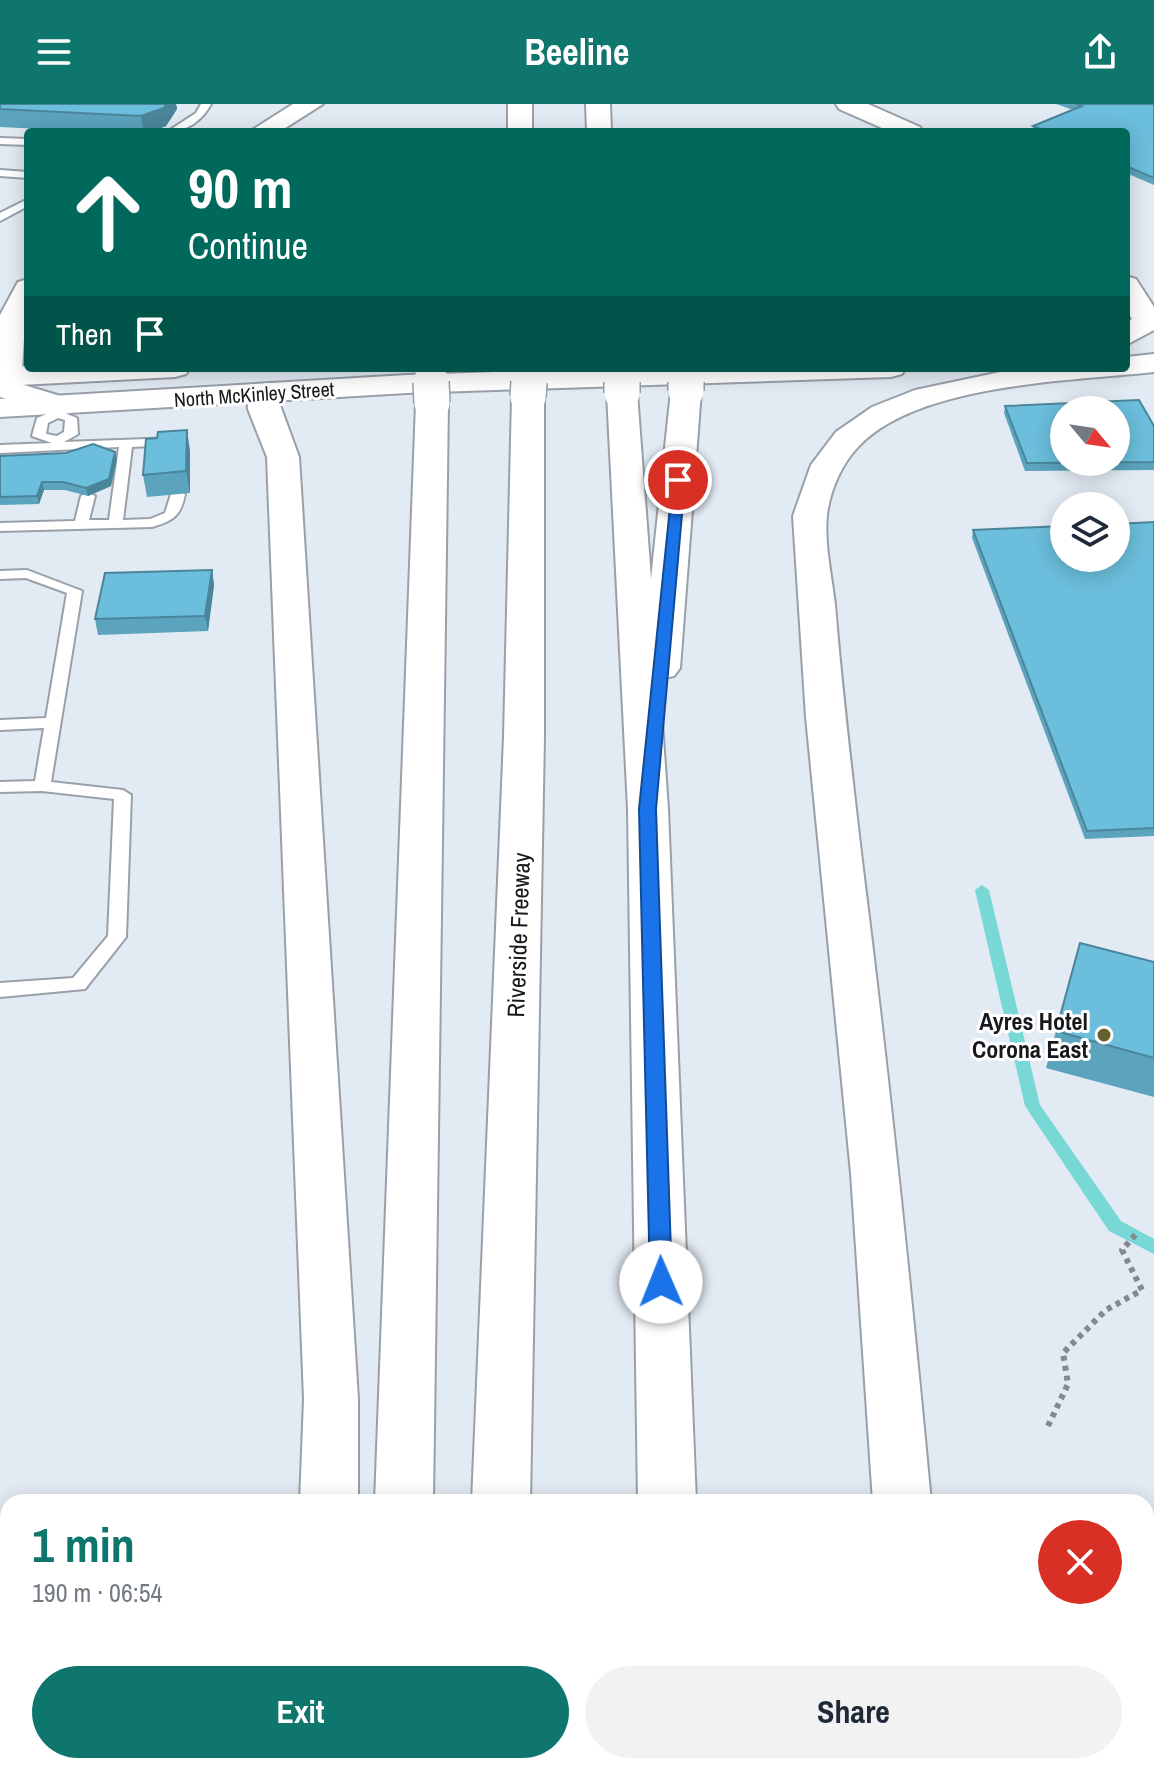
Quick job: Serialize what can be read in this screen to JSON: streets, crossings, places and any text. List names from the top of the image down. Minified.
{"streets":{"main road":["North McKinley Street","Riverside Freeway"]},"places":["Ayres Hotel Corona East"],"north":"bottom right","page":{"header":"Beeline","turn":["90 m","Continue"],"then":"Then","heading":["1 min","190 m · 06:54"],"buttons":["Exit","Share"]}}
